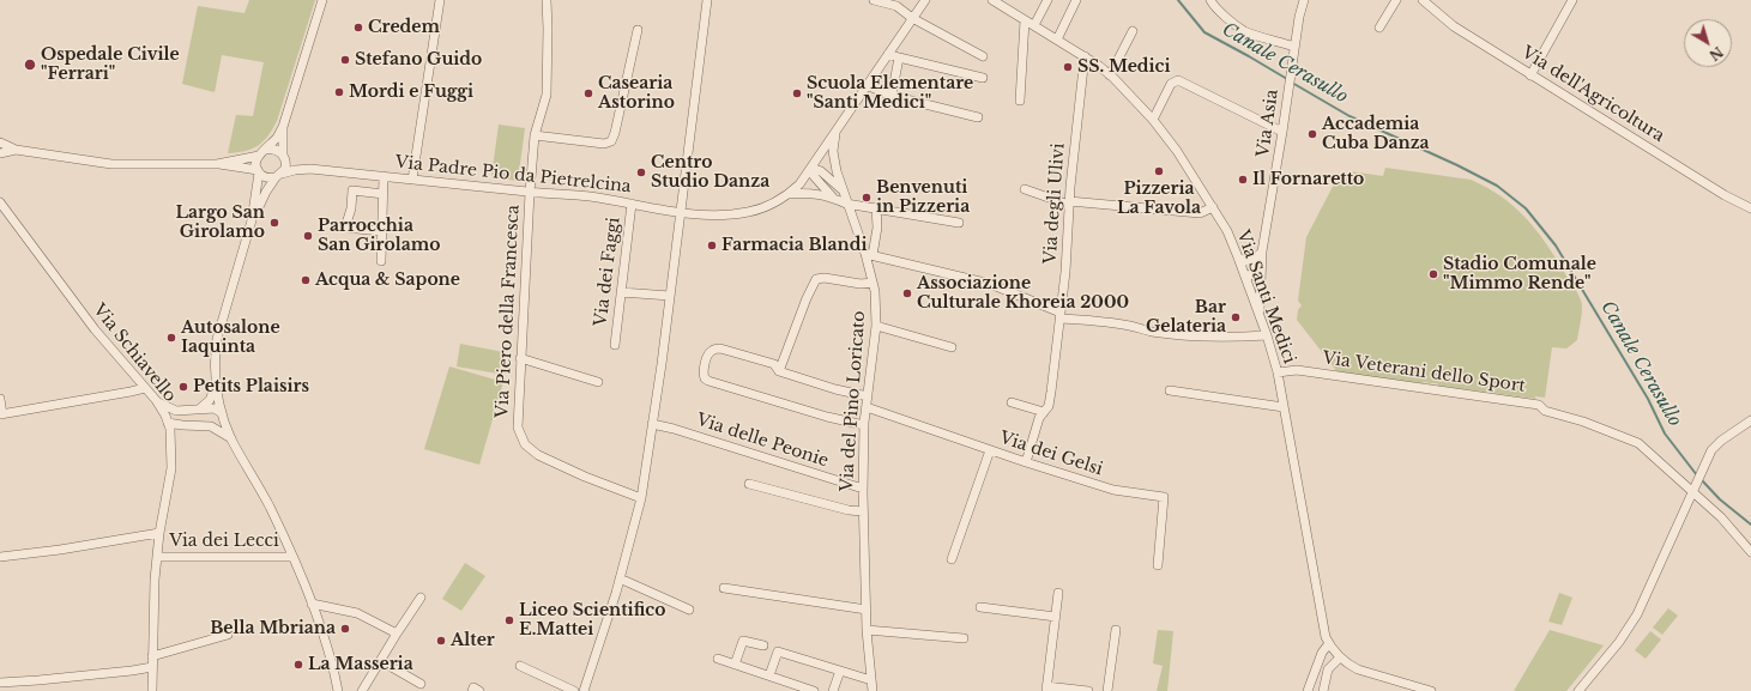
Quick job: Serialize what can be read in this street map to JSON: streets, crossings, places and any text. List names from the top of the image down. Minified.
{"streets":{"street":["Via dell'Agricoltura","Via Asia","Via Padre Pio da Pietrelcina","Via degli Ulivi","Via dei Faggi","Via Santi Medici","Via Piero della Francesca","Via Schiavello","Via Veterani dello Sport","Via del Pino Loricato","Via delle Peonie","Via dei Gelsi","Via dei Lecci"]},"crossings":[["Via Asia","Via Santi Medici"],["Via Padre Pio da Pietrelcina","Via dei Faggi"],["Via Padre Pio da Pietrelcina","Via Piero della Francesca"],["Via Padre Pio da Pietrelcina","Via del Pino Loricato"],["Via degli Ulivi","Via Santi Medici"],["Via degli Ulivi","Via dei Gelsi"],["Via Santi Medici","Via Veterani dello Sport"],["Via Schiavello","Via dei Lecci"],["Via del Pino Loricato","Via delle Peonie"],["Via del Pino Loricato","Via dei Gelsi"]],"water":["Canale Cerasullo"],"places":["Credem","Stefano Guido","Ospedale Civile \"Ferrari\"","SS. Medici","Mordi e Fuggi","Casearia Astorino","Scuola Elementare \"Santi Medici\"","Accademia Cuba Danza","Pizzeria La Favola","Centro Studio Danza","Il Fornaretto","Benvenuti in Pizzeria","Largo San Girolamo","Parrocchia San Girolamo","Farmacia Blandi","Stadio Comunale \"Mimmo Rende\"","Acqua & Sapone","Associazione Culturale Khoreia 2000","Bar Gelateria","Autosalone Iaquinta","Petits Plaisirs","Liceo Scientifico E.Mattei","Bella Mbriana","Alter","La Masseria"],"north":"bottom right"}
